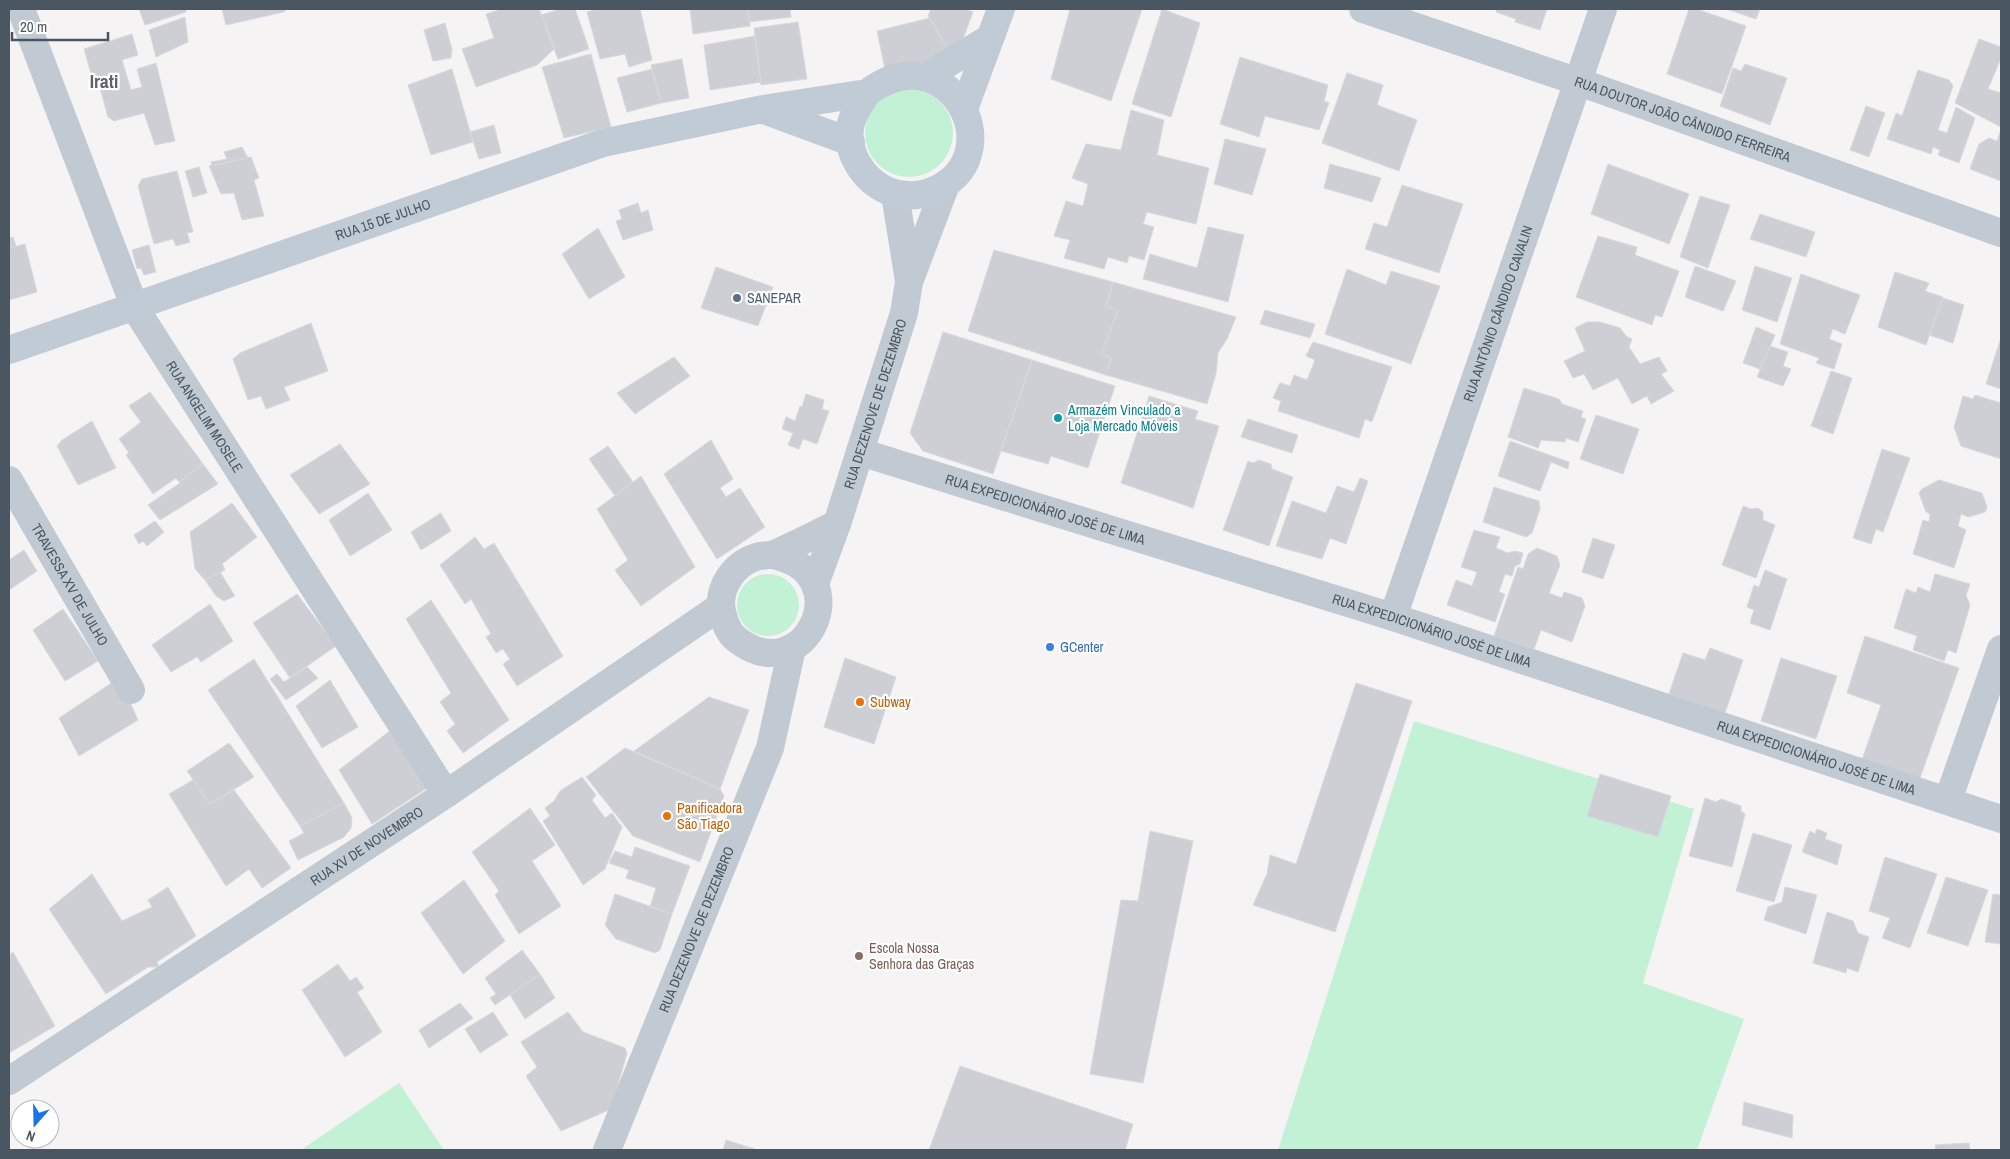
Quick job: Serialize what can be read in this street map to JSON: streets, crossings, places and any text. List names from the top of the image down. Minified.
{"streets":{"main road":["RUA 15 DE JULHO"],"street":["RUA DOUTOR JOÃO CÂNDIDO FERREIRA","RUA ANTÔNIO CÂNDIDO CAVALIN","RUA DEZENOVE DE DEZEMBRO","RUA ANGELIM MOSELE","RUA EXPEDICIONÁRIO JOSÉ DE LIMA","TRAVESSA XV DE JULHO","RUA XV DE NOVEMBRO"]},"crossings":[["RUA DOUTOR JOÃO CÂNDIDO FERREIRA","RUA ANTÔNIO CÂNDIDO CAVALIN"],["RUA 15 DE JULHO","RUA DEZENOVE DE DEZEMBRO"],["RUA 15 DE JULHO","RUA ANGELIM MOSELE"],["RUA ANTÔNIO CÂNDIDO CAVALIN","RUA EXPEDICIONÁRIO JOSÉ DE LIMA"],["RUA DEZENOVE DE DEZEMBRO","RUA EXPEDICIONÁRIO JOSÉ DE LIMA"],["RUA DEZENOVE DE DEZEMBRO","RUA XV DE NOVEMBRO"],["RUA ANGELIM MOSELE","RUA XV DE NOVEMBRO"]],"districts":["Irati"],"places":["SANEPAR","Armazém Vinculado a Loja Mercado Móveis","GCenter","Subway","Panificadora São Tiago","Escola Nossa Senhora das Graças"],"scale_bar":"20 m","north":"bottom"}
